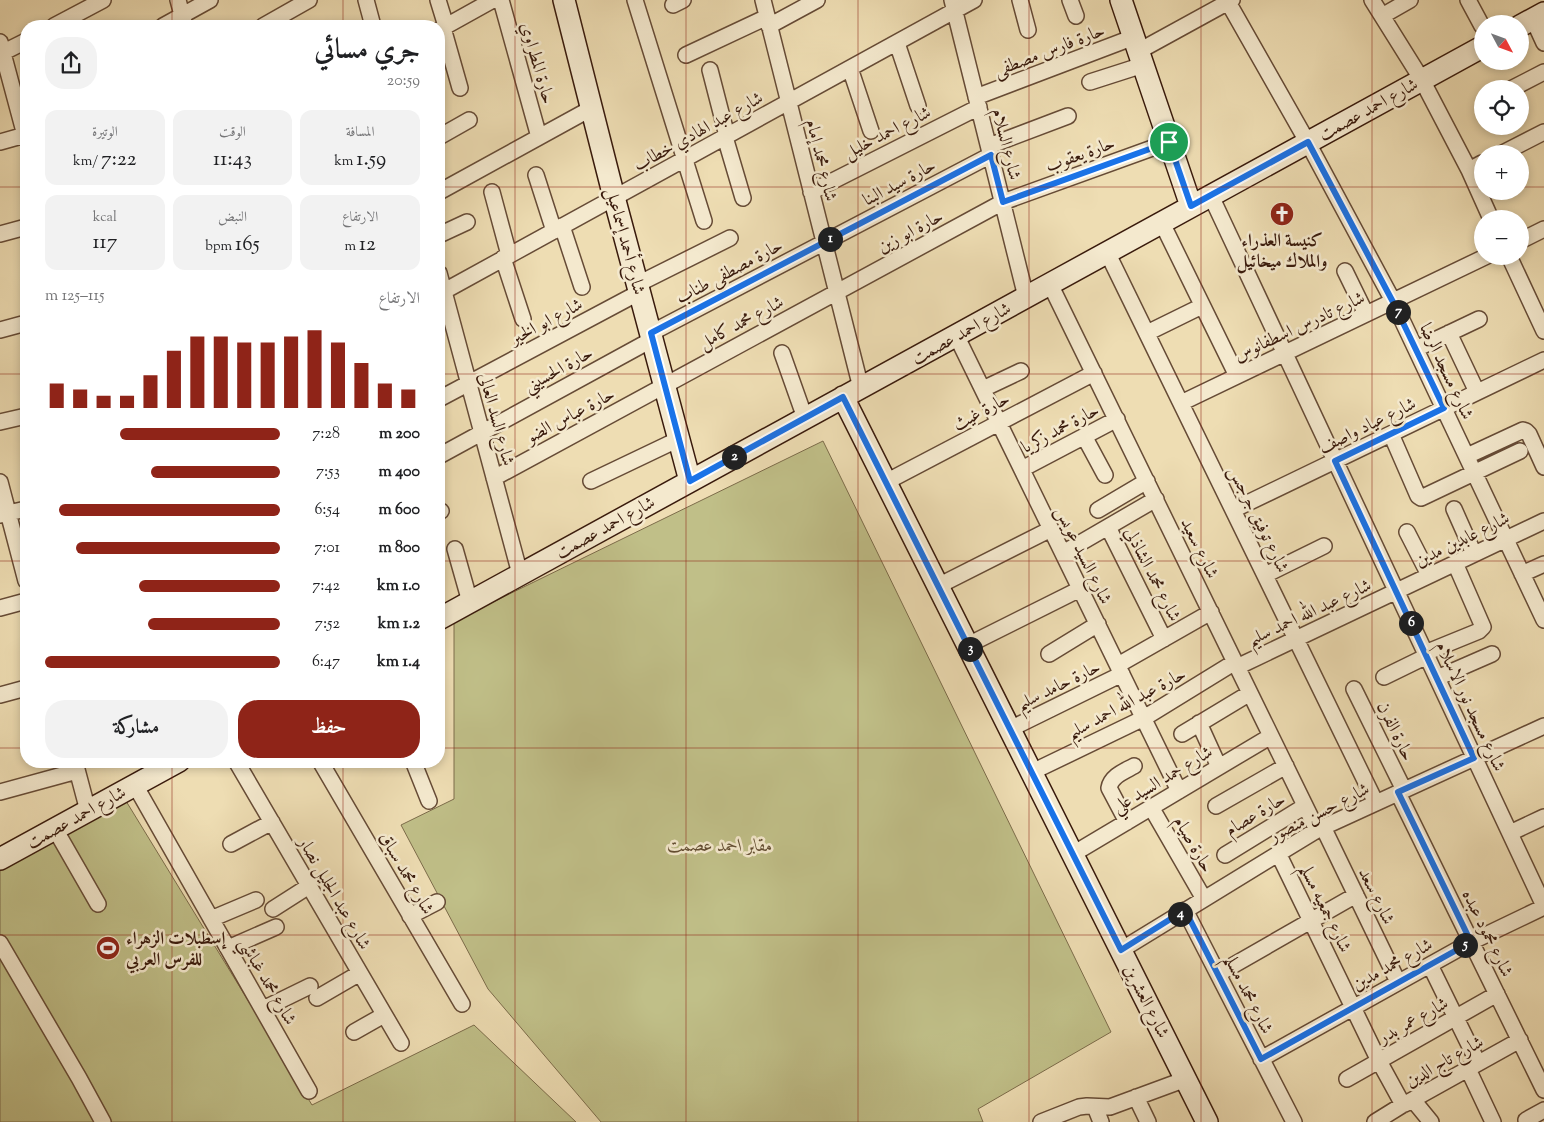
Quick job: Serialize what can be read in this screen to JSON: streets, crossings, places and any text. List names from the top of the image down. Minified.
{"streets":{"main road":["شارع احمد عصمت","شارع أحمد إسماعيل","شارع العشرين"],"street":["حارة فارس مصطفى","حارة المطراوي","شارع عبد الهادي خطاب","شارع احمد خليل","شارع السلام","حارة يعقوب","شارع محمد إمام","حارة سيد البنا","حارة ابو زين","حارة مصطفى طناب","شارع ابو الخير","شارع محمد كامل","شارع تادرس اسطفانوس","حارة الحسيني","شارع مسجد الرضا","حارة غيث","حارة عباس الضو","شارع السد العالى","شارع عياد واصف","حارة محمد زكريا","شارع توفيق جرجس","شارع عابدين مدين","شارع سعيد","شارع السيد عويس","شارع محمد الشاذلي","شارع عبد الله احمد سليم","حارة حامد سليم","حارة عبد الله احمد سليم","شارع مسجد نور الاسلام","حارة الفرن","شارع حمد السيد علي","شارع حسن منصور","حارة عصام","حارة صيام","شارع محمد سباق","شارع عبد الجليل نصار","شارع سعد","شارع جمعيه مسلم","شارع محمود عبده","شارع محمد مدين","شارع محمد غباشي","شارع محمد مسلم","شارع عمر بدر","شارع تاج الدين"]},"crossings":[["حارة فارس مصطفى","شارع احمد خليل"],["حارة فارس مصطفى","شارع السلام"],["شارع احمد عصمت","شارع السلام"],["شارع احمد عصمت","شارع محمد إمام"],["شارع احمد عصمت","شارع أحمد إسماعيل"],["شارع احمد عصمت","شارع مسجد الرضا"],["شارع احمد عصمت","شارع السد العالى"],["شارع احمد عصمت","شارع توفيق جرجس"],["شارع احمد عصمت","شارع سعيد"],["شارع احمد عصمت","شارع السيد عويس"],["شارع احمد عصمت","شارع مسجد نور الاسلام"],["شارع احمد عصمت","شارع محمد غباشي"],["شارع احمد عصمت","شارع العشرين"],["شارع عبد الهادي خطاب","شارع السلام"],["شارع عبد الهادي خطاب","شارع محمد إمام"],["شارع عبد الهادي خطاب","شارع أحمد إسماعيل"],["شارع احمد خليل","شارع السلام"],["شارع احمد خليل","شارع محمد إمام"],["شارع السلام","حارة يعقوب"],["شارع السلام","حارة سيد البنا"],["شارع السلام","حارة ابو زين"],["حارة يعقوب","حارة ابو زين"],["شارع محمد إمام","حارة سيد البنا"],["شارع محمد إمام","حارة ابو زين"],["شارع محمد إمام","حارة مصطفى طناب"],["شارع محمد إمام","شارع محمد كامل"],["شارع محمد إمام","شارع العشرين"],["حارة سيد البنا","حارة مصطفى طناب"],["حارة ابو زين","شارع محمد كامل"],["شارع أحمد إسماعيل","حارة مصطفى طناب"],["شارع أحمد إسماعيل","شارع ابو الخير"],["شارع أحمد إسماعيل","شارع محمد كامل"],["شارع أحمد إسماعيل","حارة الحسيني"],["شارع أحمد إسماعيل","حارة عباس الضو"],["حارة مصطفى طناب","حارة الحسيني"],["شارع ابو الخير","شارع السد العالى"],["شارع محمد كامل","حارة عباس الضو"],["شارع تادرس اسطفانوس","شارع مسجد الرضا"],["شارع تادرس اسطفانوس","شارع توفيق جرجس"],["شارع تادرس اسطفانوس","شارع مسجد نور الاسلام"],["حارة الحسيني","شارع السد العالى"],["شارع مسجد الرضا","شارع عياد واصف"],["شارع مسجد الرضا","شارع عابدين مدين"],["حارة غيث","شارع سعيد"],["حارة غيث","شارع السيد عويس"],["حارة غيث","شارع العشرين"],["حارة عباس الضو","شارع السد العالى"],["شارع عياد واصف","شارع توفيق جرجس"],["شارع عياد واصف","شارع مسجد نور الاسلام"],["حارة محمد زكريا","شارع سعيد"],["حارة محمد زكريا","شارع السيد عويس"],["شارع توفيق جرجس","شارع عبد الله احمد سليم"],["شارع توفيق جرجس","شارع حسن منصور"],["شارع عابدين مدين","شارع عبد الله احمد سليم"],["شارع عابدين مدين","شارع مسجد نور الاسلام"],["شارع سعيد","شارع عبد الله احمد سليم"],["شارع سعيد","حارة حامد سليم"],["شارع سعيد","حارة عبد الله احمد سليم"],["شارع سعيد","شارع حمد السيد علي"],["شارع سعيد","شارع حسن منصور"],["شارع سعيد","حارة عصام"],["شارع سعيد","شارع سعد"],["شارع السيد عويس","حارة حامد سليم"],["شارع السيد عويس","حارة عبد الله احمد سليم"],["شارع السيد عويس","شارع حمد السيد علي"],["شارع محمد الشاذلي","حارة حامد سليم"],["شارع عبد الله احمد سليم","حارة عبد الله احمد سليم"],["شارع عبد الله احمد سليم","شارع مسجد نور الاسلام"],["حارة حامد سليم","شارع العشرين"],["حارة عبد الله احمد سليم","شارع العشرين"],["شارع مسجد نور الاسلام","شارع حسن منصور"],["شارع مسجد نور الاسلام","شارع محمد مدين"],["حارة الفرن","شارع حسن منصور"],["حارة الفرن","شارع محمود عبده"],["شارع حمد السيد علي","حارة صيام"],["شارع حمد السيد علي","شارع العشرين"],["شارع حسن منصور","حارة صيام"],["شارع حسن منصور","شارع سعد"],["شارع حسن منصور","شارع جمعيه مسلم"],["شارع حسن منصور","شارع محمود عبده"],["شارع حسن منصور","شارع محمد مسلم"],["شارع حسن منصور","شارع العشرين"],["شارع سعد","شارع محمد مدين"],["شارع جمعيه مسلم","شارع محمد مدين"],["شارع جمعيه مسلم","شارع عمر بدر"],["شارع جمعيه مسلم","شارع تاج الدين"],["شارع محمود عبده","شارع محمد مدين"],["شارع محمود عبده","شارع عمر بدر"],["شارع محمود عبده","شارع تاج الدين"],["شارع محمد مدين","شارع محمد مسلم"],["شارع عمر بدر","شارع تاج الدين"]],"parks":["مقابر احمد عصمت"],"places":{"church":["كنيسة العذراء والملاك ميخائيل"],"sports":["إسطبلات الزهراء للفرس العربي"]},"north":"bottom right","page":{"map_buttons":["+","−"],"heading":["جري مسائي","20:59"],"stats":[["المسافة","1.59 km"],["الوقت","11:43"],["الوتيرة","7:22 /km"],["الارتفاع","12 m"],["النبض","165 bpm"],["kcal","117"]],"pins":["1","7","2","6","3","4","5"],"chart":["الارتفاع","115–125 m"],"list":[{"name":"200 m","note":"7:28"},{"name":"400 m","note":"7:53"},{"name":"600 m","note":"6:54"},{"name":"800 m","note":"7:01"},{"name":"1.0 km","note":"7:42"},{"name":"1.2 km","note":"7:52"},{"name":"1.4 km","note":"6:47"}],"buttons":["حفظ","مشاركة"]}}
